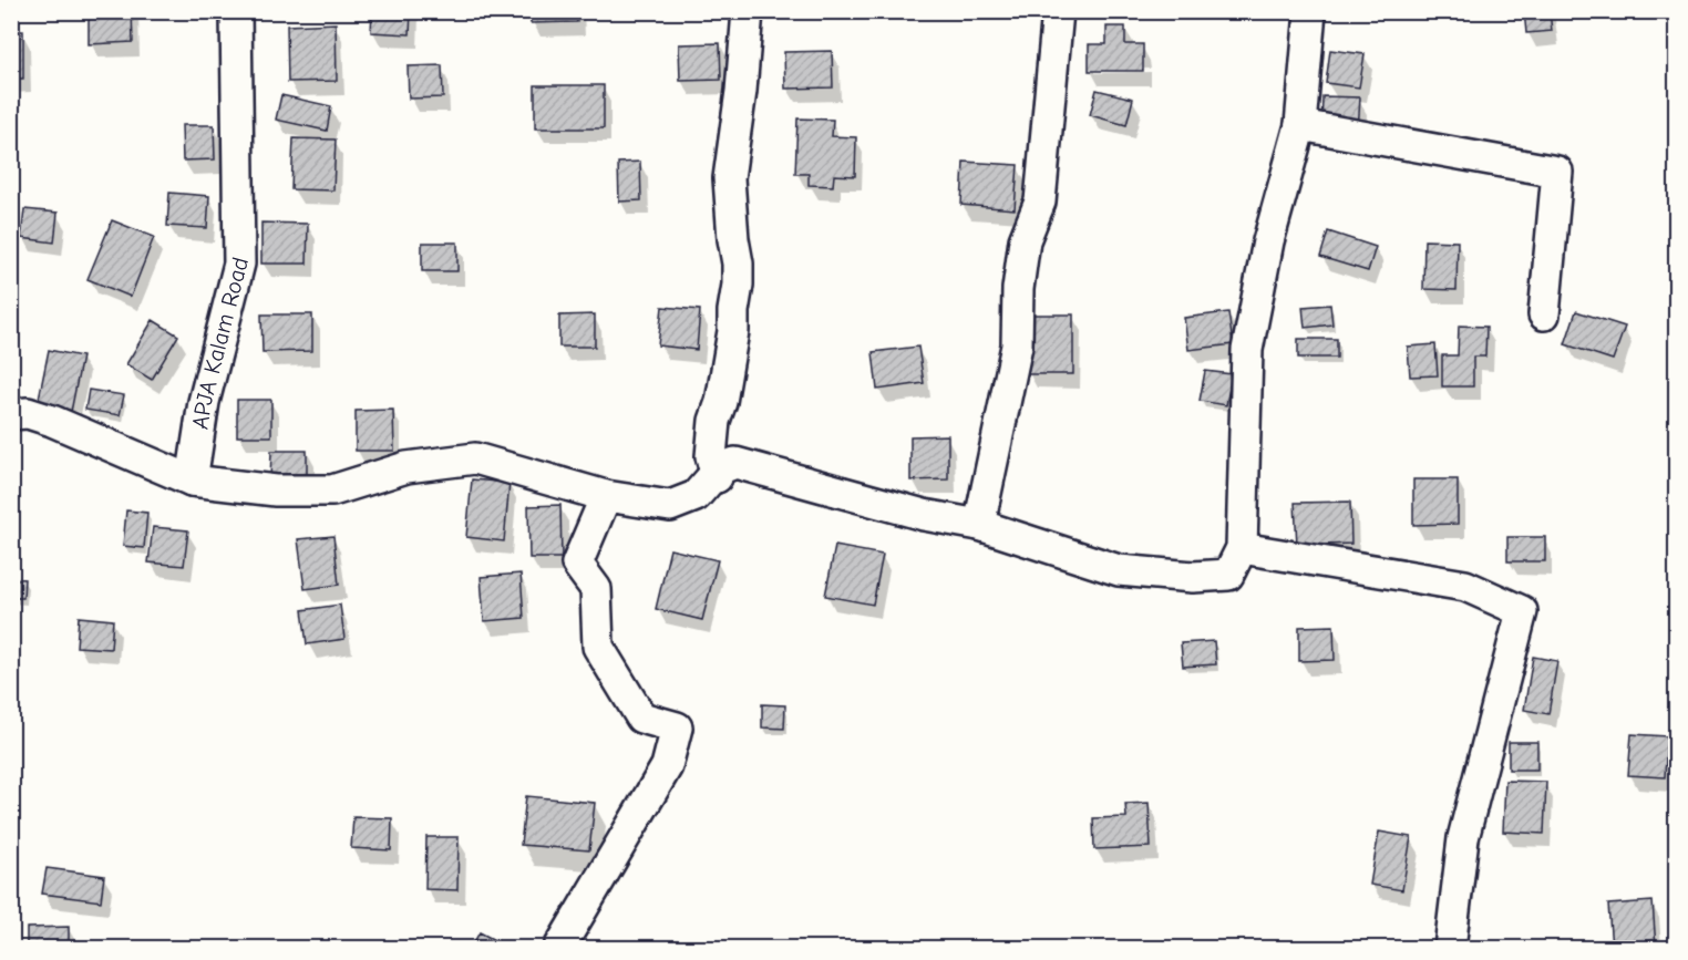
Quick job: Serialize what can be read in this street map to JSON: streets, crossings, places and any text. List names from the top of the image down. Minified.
{"streets":{"street":["APJA Kalam Road"]}}
